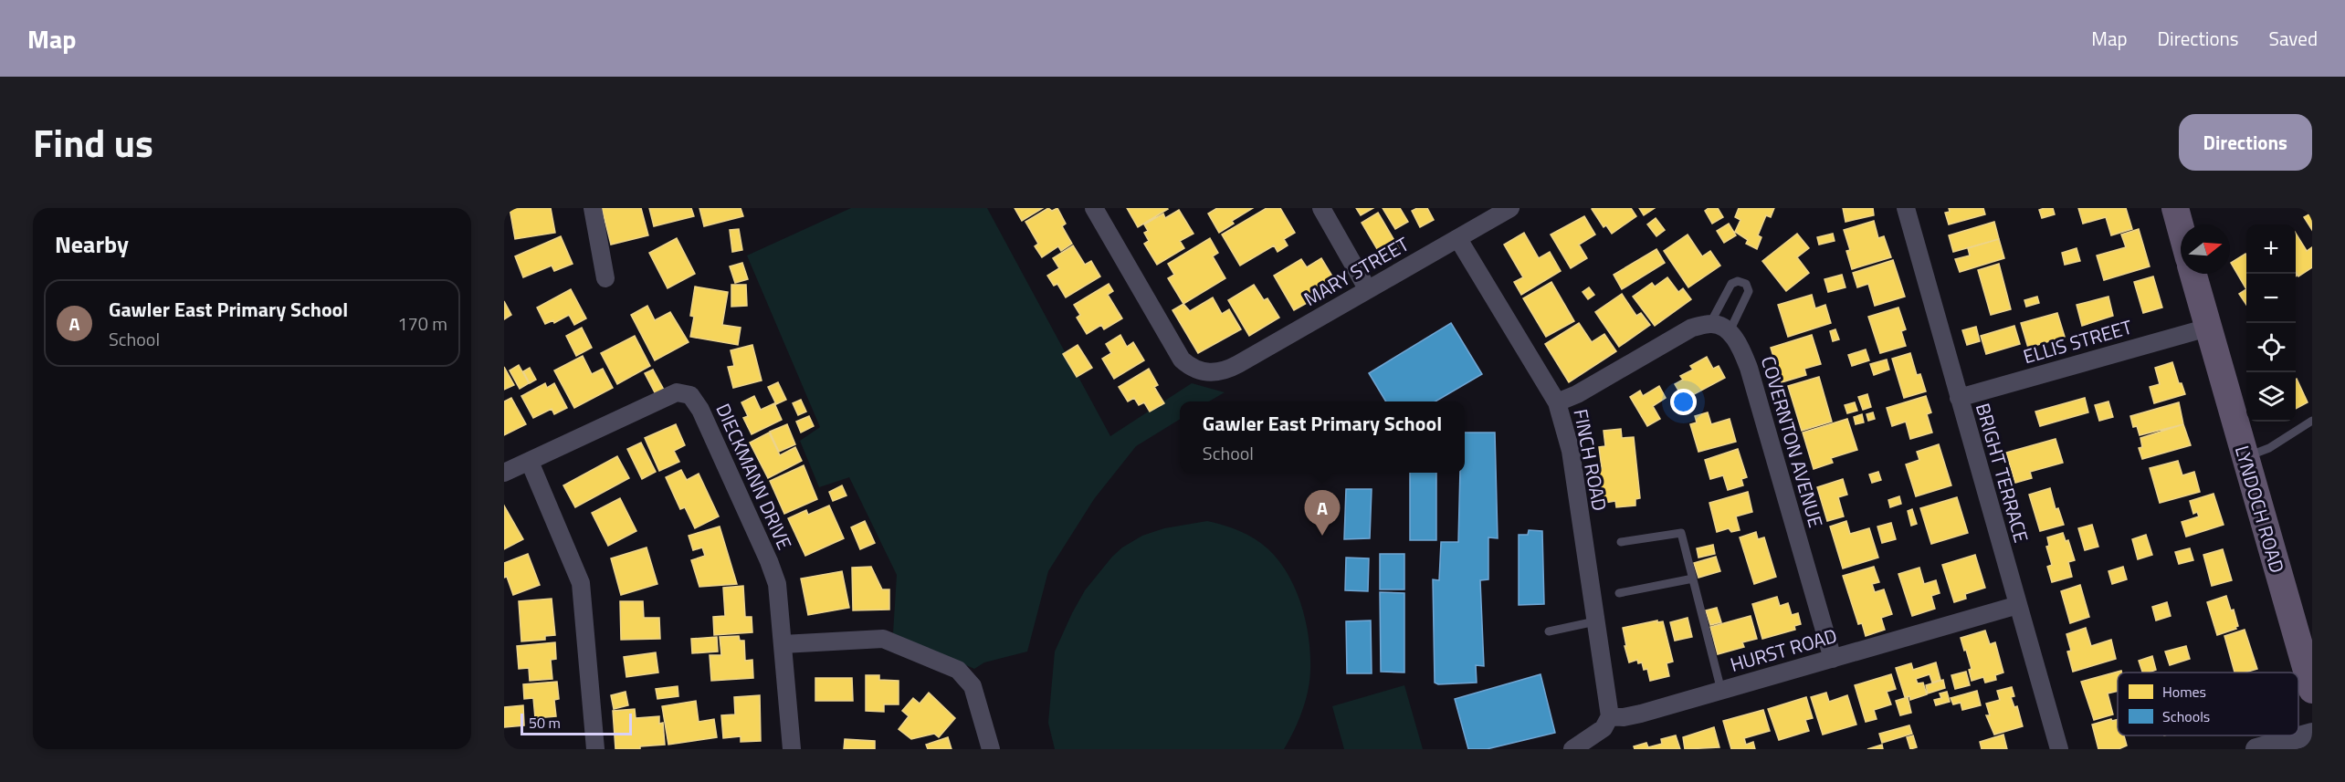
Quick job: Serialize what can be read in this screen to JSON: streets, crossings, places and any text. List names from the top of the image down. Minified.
{"streets":{"main road":["LYNDOCH ROAD"],"street":["MARY STREET","ELLIS STREET","COVERNTON AVENUE","FINCH ROAD","BRIGHT TERRACE","DIECKMANN DRIVE","HURST ROAD"]},"crossings":[["MARY STREET","FINCH ROAD"],["ELLIS STREET","BRIGHT TERRACE"],["ELLIS STREET","LYNDOCH ROAD"],["COVERNTON AVENUE","HURST ROAD"],["FINCH ROAD","HURST ROAD"],["BRIGHT TERRACE","HURST ROAD"]],"legend":["Homes","Schools"],"scale_bar":"50 m","north":"right","page":{"header":"Map","nav":["Map","Directions","Saved"],"title":"Find us","buttons":"Directions","heading":"Nearby","map_buttons":["+","−"],"list":[{"mark":"A","name":"Gawler East Primary School","note":"School","value":"170 m"}],"popup":["Gawler East Primary School","School"],"pins":"A","scale":"50 m"}}
